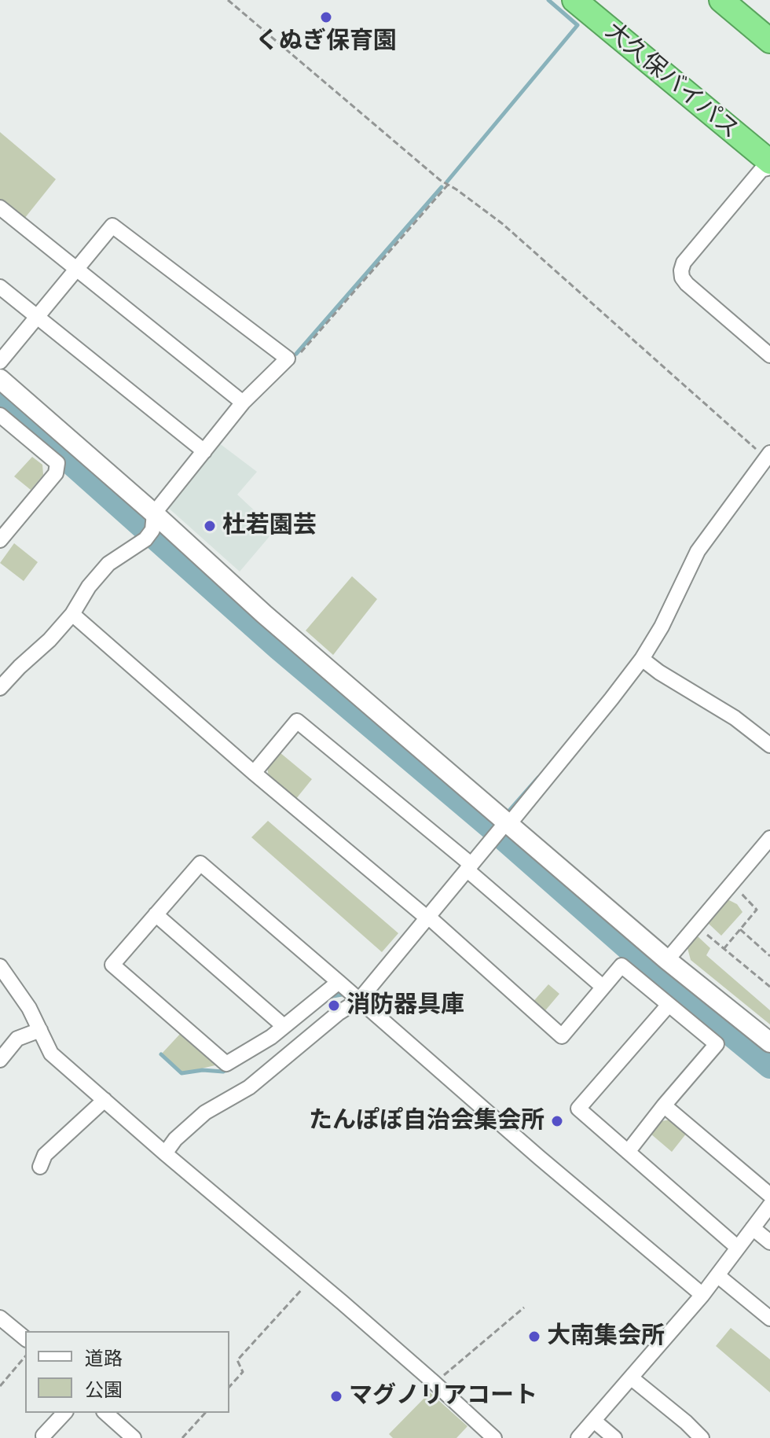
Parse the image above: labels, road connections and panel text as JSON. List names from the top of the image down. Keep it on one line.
{"streets":{"highway":["大久保バイパス"]},"places":["くぬぎ保育園","杜若園芸","消防器具庫","たんぽぽ自治会集会所","大南集会所","マグノリアコート"],"legend":["道路","公園"]}
